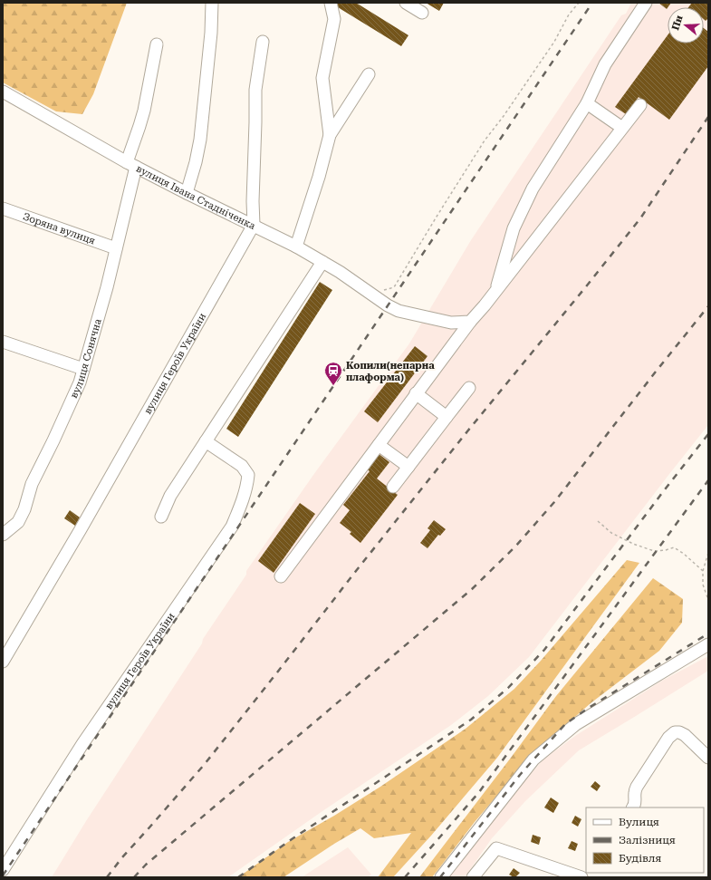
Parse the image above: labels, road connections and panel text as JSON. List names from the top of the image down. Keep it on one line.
{"streets":{"street":["вулиця Івана Стадніченка","Зоряна вулиця","вулиця Сонячна","вулиця Героїв України"]},"crossings":[["вулиця Івана Стадніченка","вулиця Сонячна"],["вулиця Івана Стадніченка","вулиця Героїв України"],["Зоряна вулиця","вулиця Сонячна"]],"places":{"station":["Копили(непарна плаформа)"]},"legend":["Вулиця","Залізниця","Будівля"],"north":"left"}
